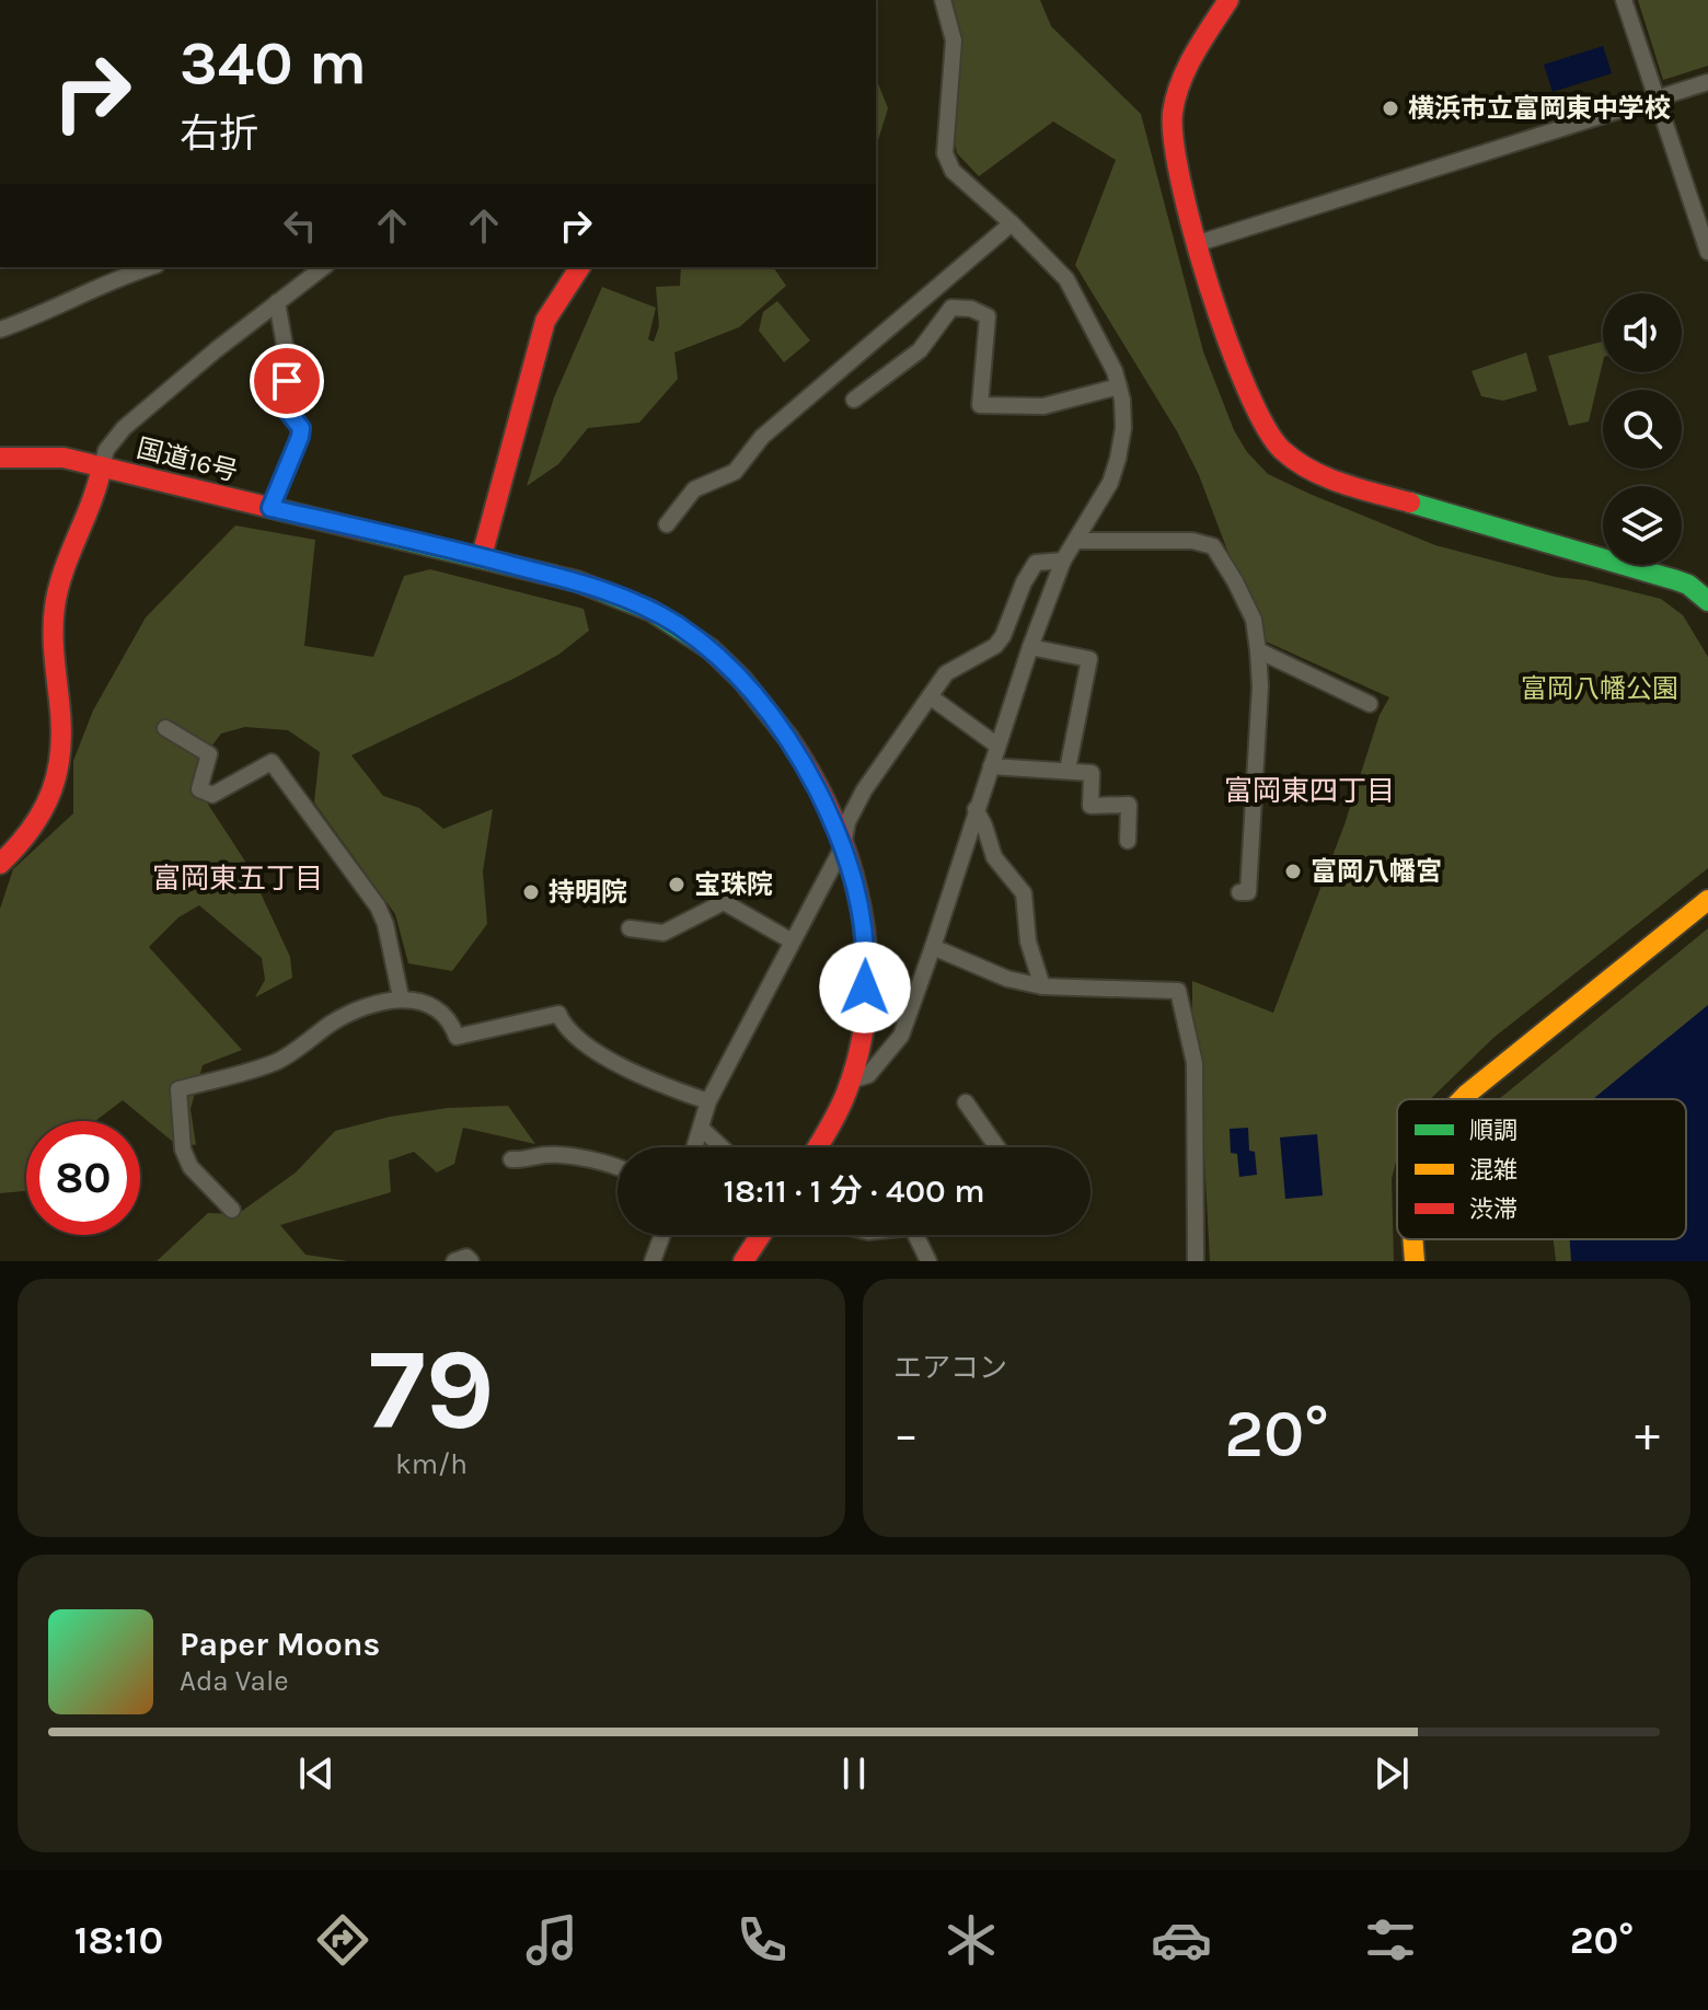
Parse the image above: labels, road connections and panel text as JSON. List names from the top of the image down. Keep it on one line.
{"streets":{"main road":["国道16号"]},"districts":["富岡東四丁目","富岡東五丁目"],"parks":["富岡八幡公園"],"places":["横浜市立富岡東中学校","富岡八幡宮","宝珠院","持明院"],"legend":["順調","混雑","渋滞"],"page":{"turn":["340 m","右折"],"limit":"80","trip":"18:11 · 1 分 · 400 m","tile":[["79","km/h"],"エアコン"],"heat":["−","20°","+"],"song":["Paper Moons","Ada Vale"],"tabs":["18:10","20°"]}}
